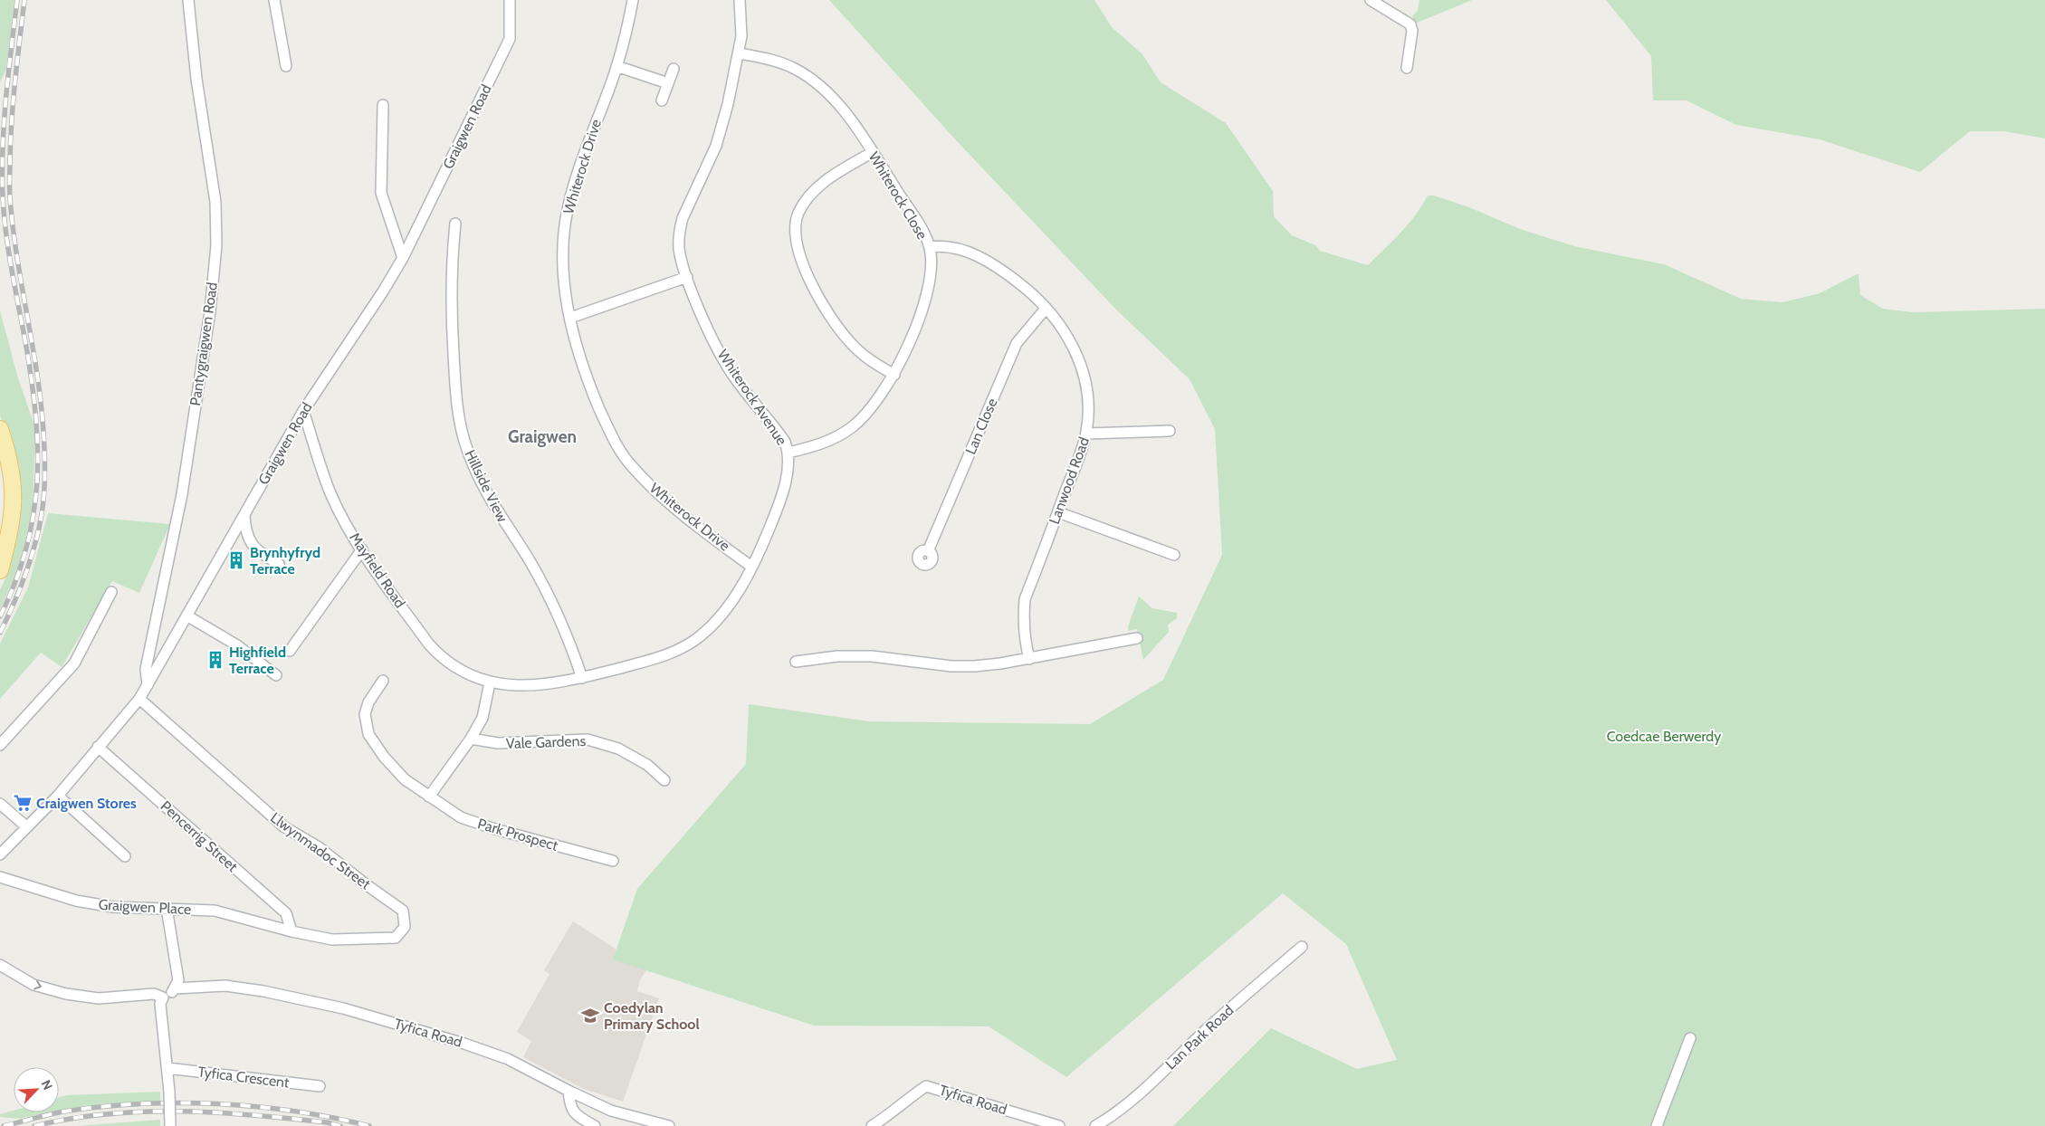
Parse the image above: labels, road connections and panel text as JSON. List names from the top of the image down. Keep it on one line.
{"streets":{"street":["Graigwen Road","Whiterock Drive","Whiterock Close","Pantygraigwen Road","Whiterock Avenue","Lan Close","Lanwood Road","Hillside View","Mayfield Road","Vale Gardens","Park Prospect","Pencerrig Street","Llwynmadoc Street","Graigwen Place","Tyfica Road","Lan Park Road","Tyfica Crescent"]},"crossings":[["Graigwen Road","Pantygraigwen Road"],["Graigwen Road","Mayfield Road"],["Graigwen Road","Pencerrig Street"],["Graigwen Road","Llwynmadoc Street"],["Whiterock Drive","Whiterock Avenue"],["Whiterock Close","Whiterock Avenue"],["Whiterock Close","Lanwood Road"],["Whiterock Avenue","Hillside View"],["Whiterock Avenue","Mayfield Road"],["Lan Close","Lanwood Road"],["Pencerrig Street","Llwynmadoc Street"],["Pencerrig Street","Graigwen Place"],["Llwynmadoc Street","Graigwen Place"]],"districts":["Graigwen"],"parks":["Coedcae Berwerdy"],"places":{"building":["Brynhyfryd Terrace","Highfield Terrace"],"supermarket":["Craigwen Stores"],"school or university":["Coedylan Primary School"]},"north":"top right"}
